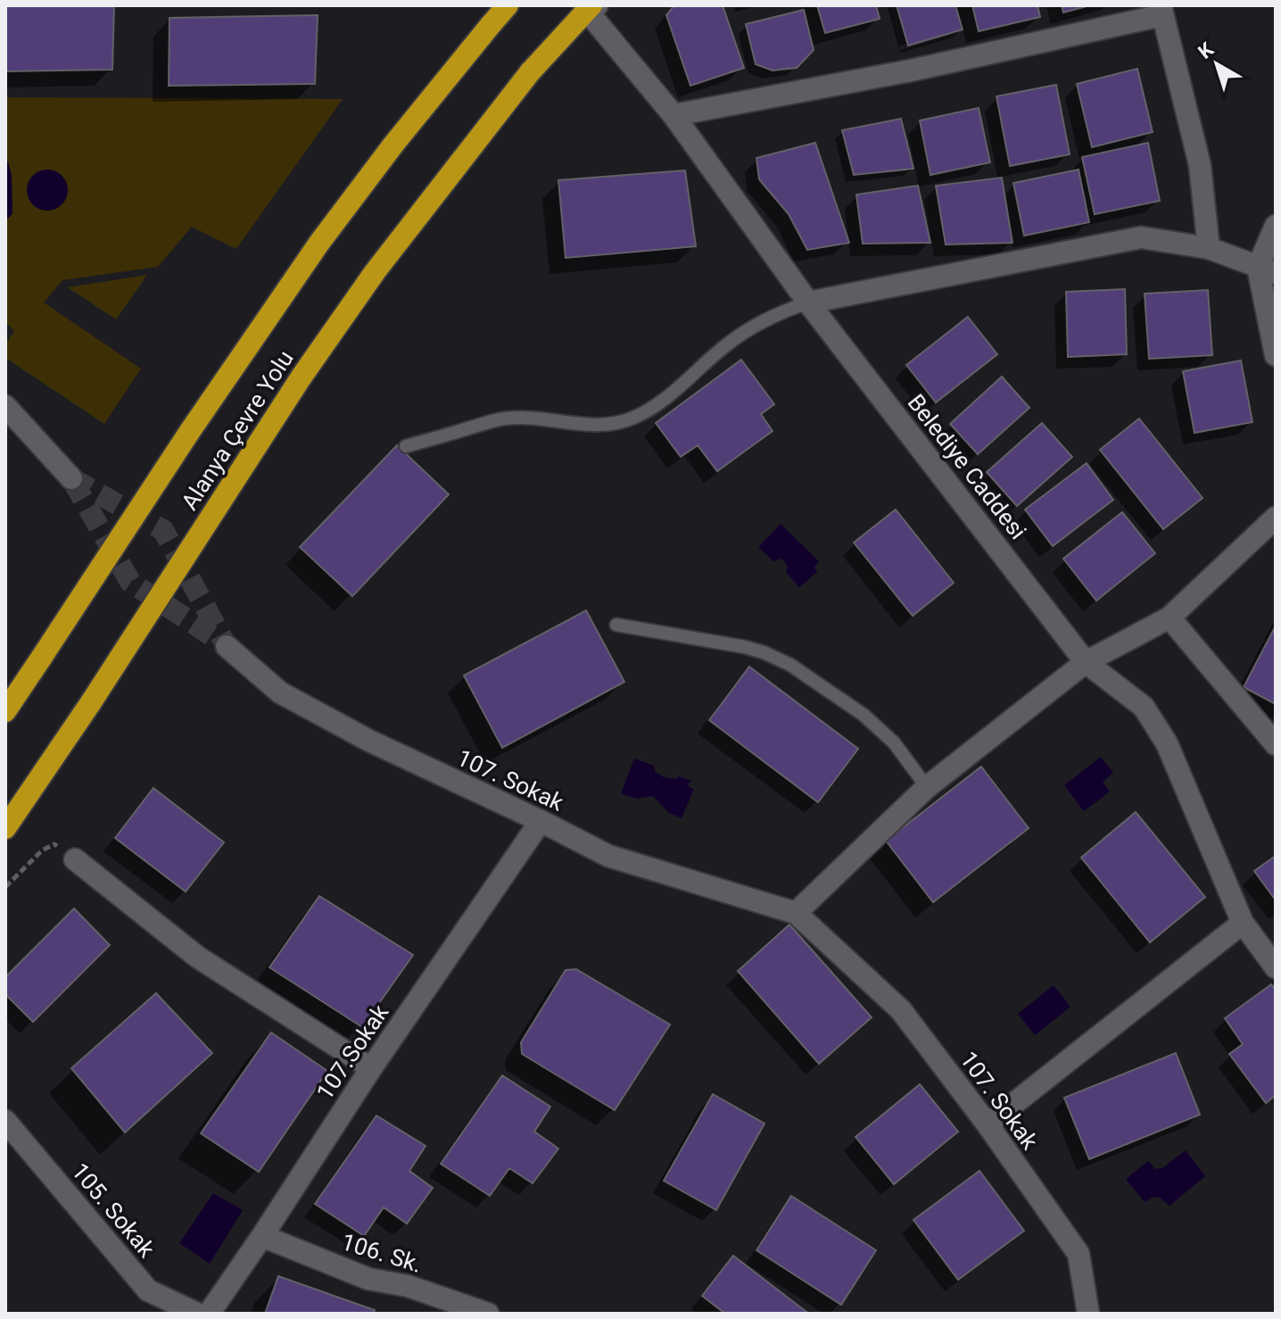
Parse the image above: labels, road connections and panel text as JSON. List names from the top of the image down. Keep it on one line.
{"streets":{"highway":["Alanya Çevre Yolu"],"street":["Belediye Caddesi","107. Sokak","107.Sokak","105. Sokak","106. Sk."]},"crossings":[["Alanya Çevre Yolu","Belediye Caddesi"],["107. Sokak","107.Sokak"],["107.Sokak","106. Sk."]],"north":"top left"}
